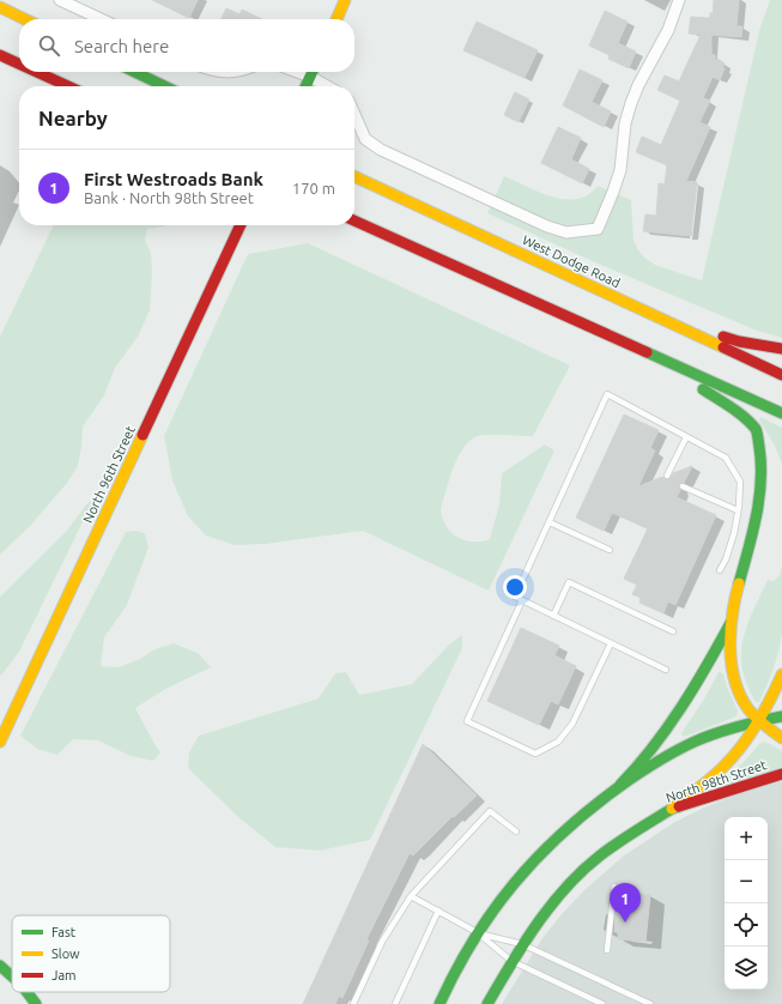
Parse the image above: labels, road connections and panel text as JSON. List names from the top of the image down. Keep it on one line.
{"streets":{"main road":["West Dodge Road","North 96th Street","North 98th Street"]},"legend":["Fast","Slow","Jam"],"page":{"search":"Search here","heading":"Nearby","list":[{"mark":"1","name":"First Westroads Bank","note":"Bank · North 98th Street","value":"170 m"}],"map_buttons":["+","−"],"pins":"1"}}
